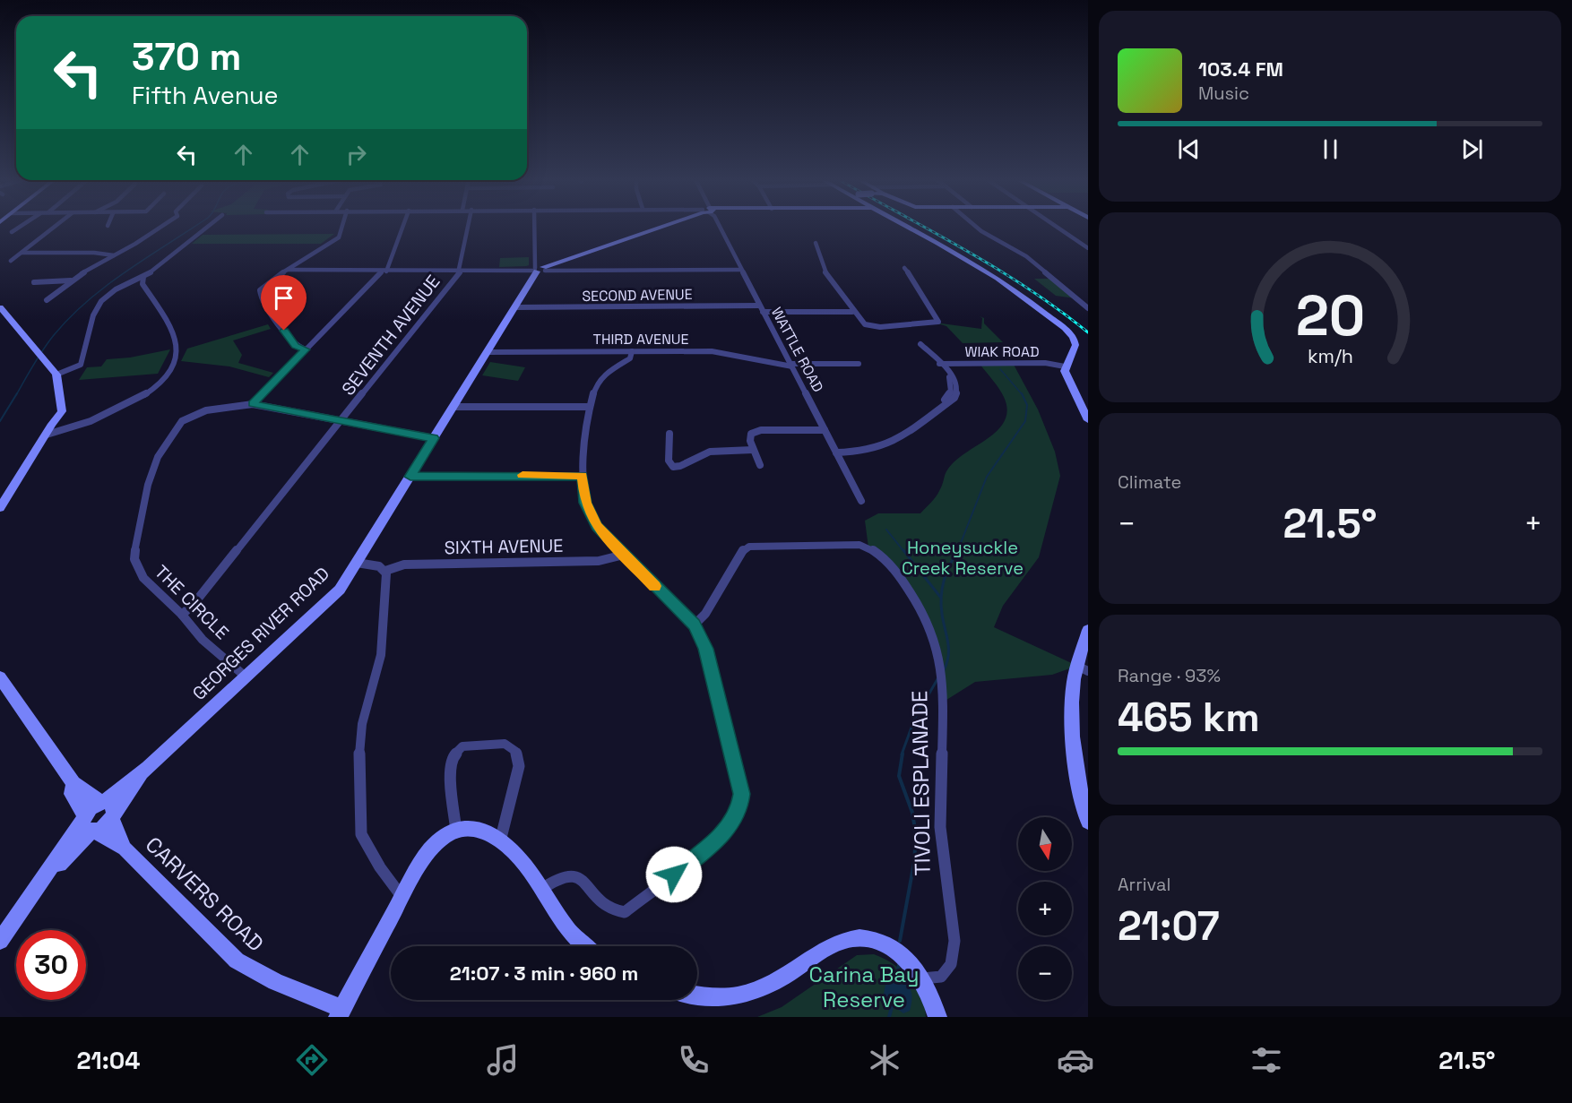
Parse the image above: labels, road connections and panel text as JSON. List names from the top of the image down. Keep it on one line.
{"streets":{"street":["SECOND AVENUE","SEVENTH AVENUE","THIRD AVENUE","WATTLE ROAD","WIAK ROAD","SIXTH AVENUE","THE CIRCLE","GEORGES RIVER ROAD","TIVOLI ESPLANADE","CARVERS ROAD"]},"crossings":[["SECOND AVENUE","WATTLE ROAD"],["SECOND AVENUE","GEORGES RIVER ROAD"],["SEVENTH AVENUE","THE CIRCLE"],["THIRD AVENUE","WATTLE ROAD"],["THIRD AVENUE","GEORGES RIVER ROAD"],["THE CIRCLE","GEORGES RIVER ROAD"],["GEORGES RIVER ROAD","CARVERS ROAD"]],"parks":["Honeysuckle Creek Reserve","Carina Bay Reserve"],"north":"bottom","page":{"turn":["370 m","Fifth Avenue"],"song":["103.4 FM","Music"],"tile":["Climate",["Range · 93%","465 km"],["Arrival","21:07"]],"heat":["−","21.5°","+"],"map_buttons":["+","−"],"limit":"30","trip":"21:07 · 3 min · 960 m","tabs":["21:04","21.5°"],"gauge":["20","km/h"]}}
